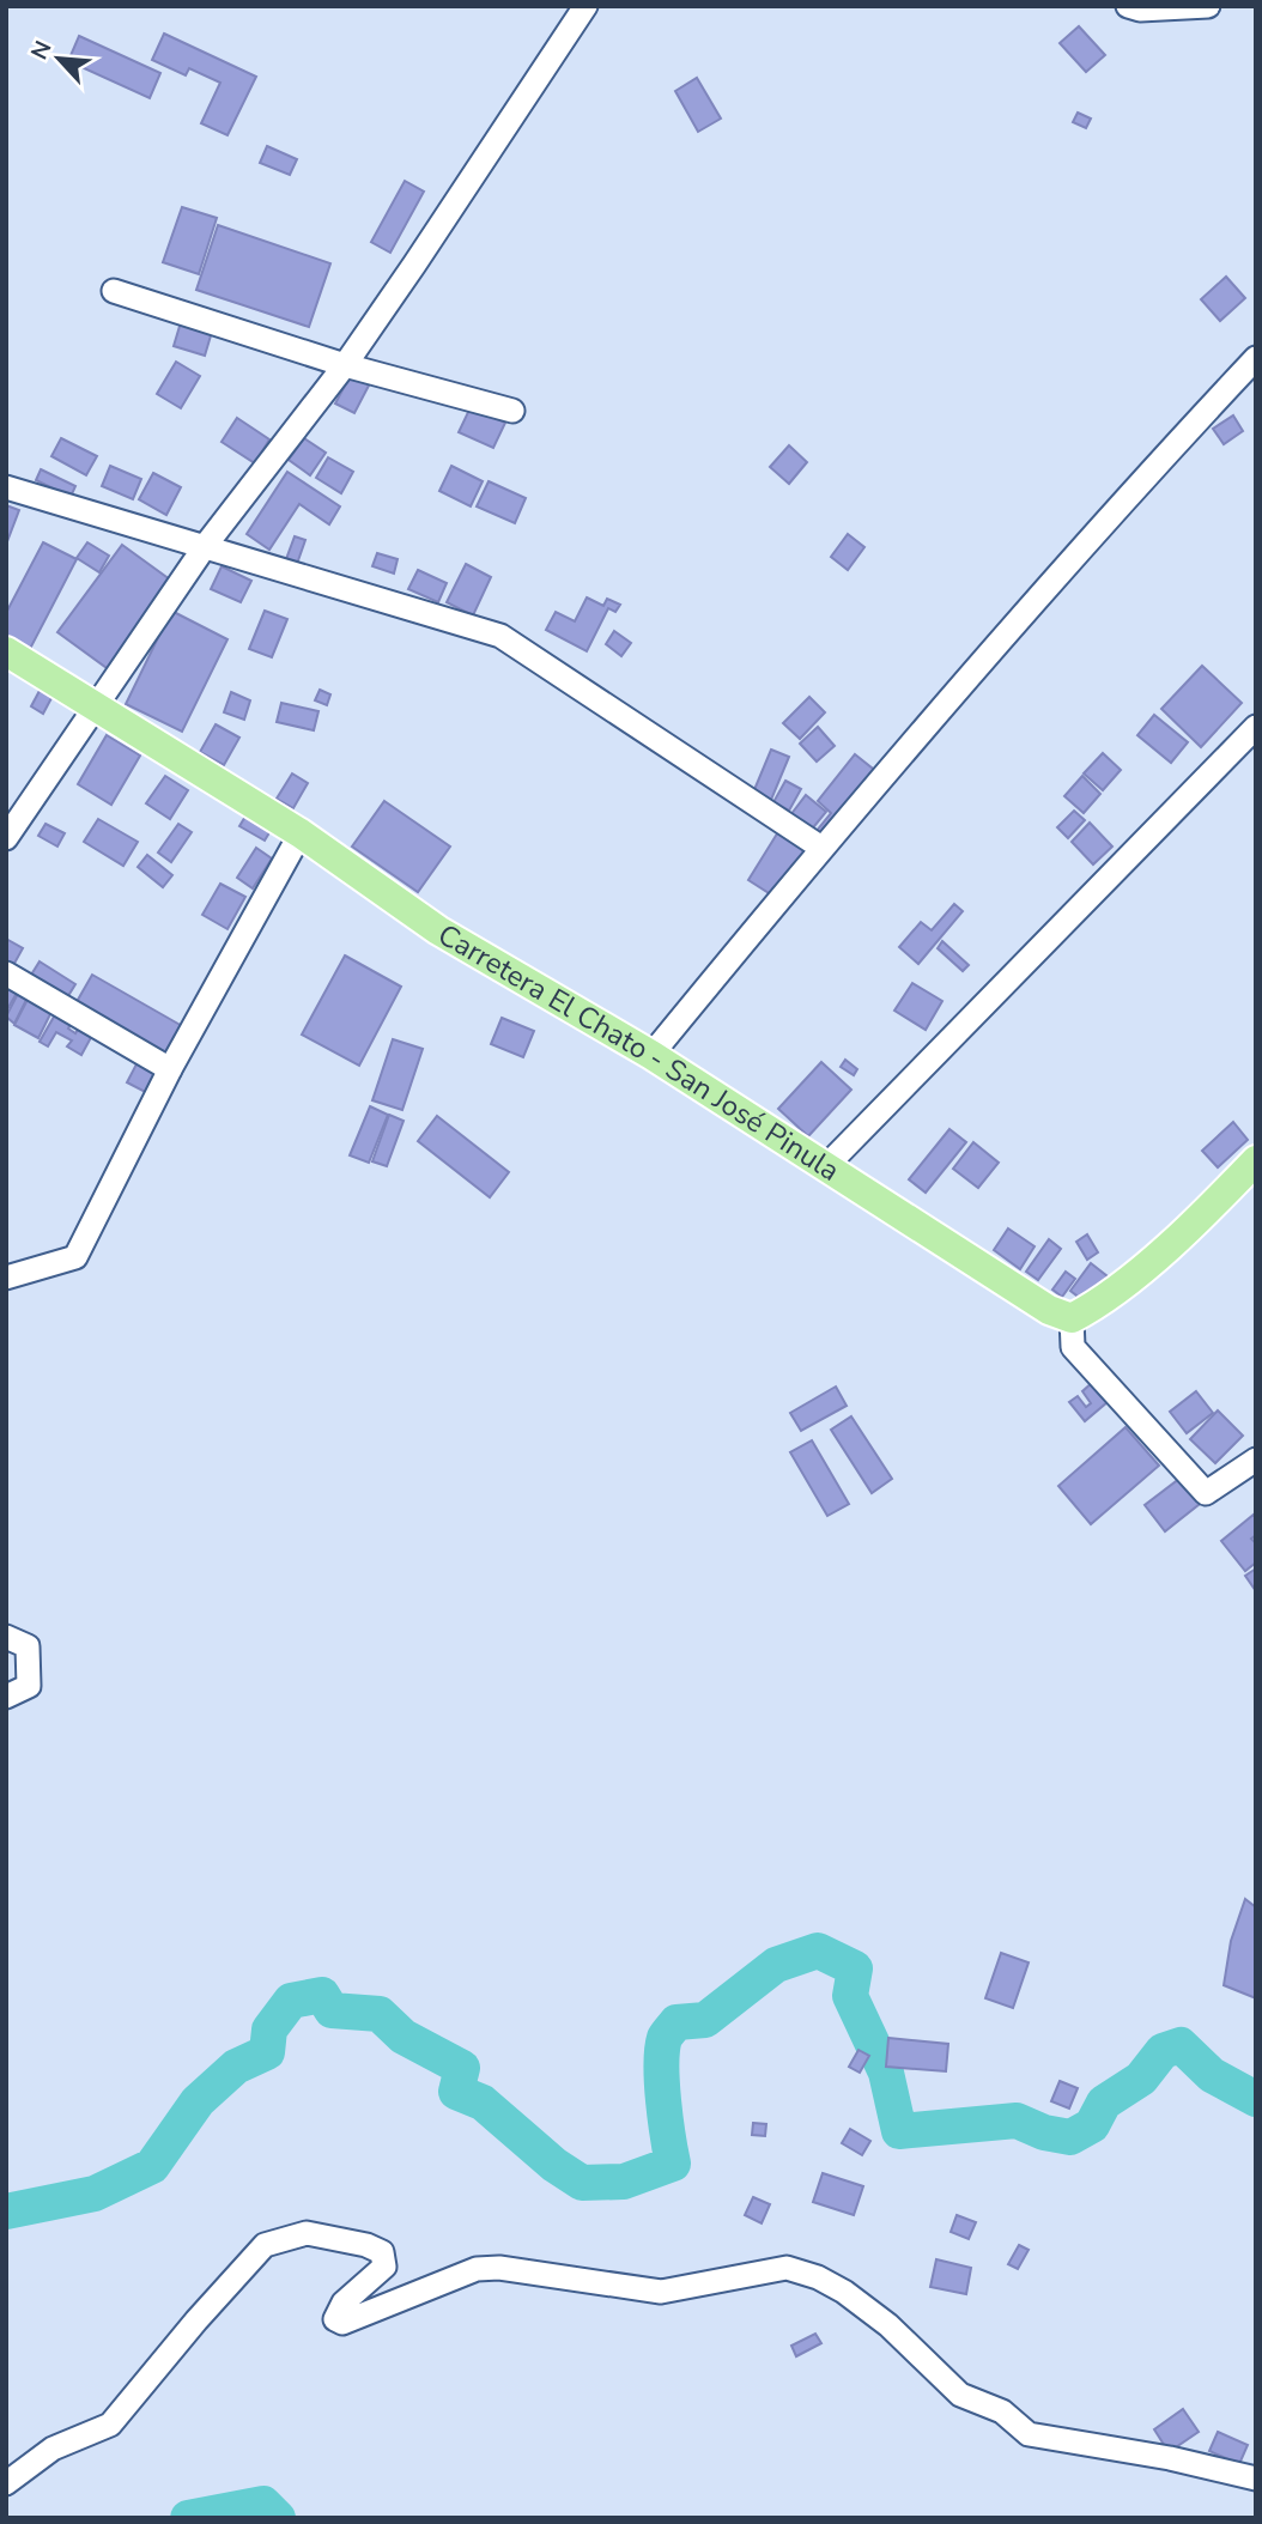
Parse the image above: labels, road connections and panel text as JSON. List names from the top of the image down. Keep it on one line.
{"streets":{"main road":["Carretera El Chato - San José Pinula"]},"north":"top left"}
